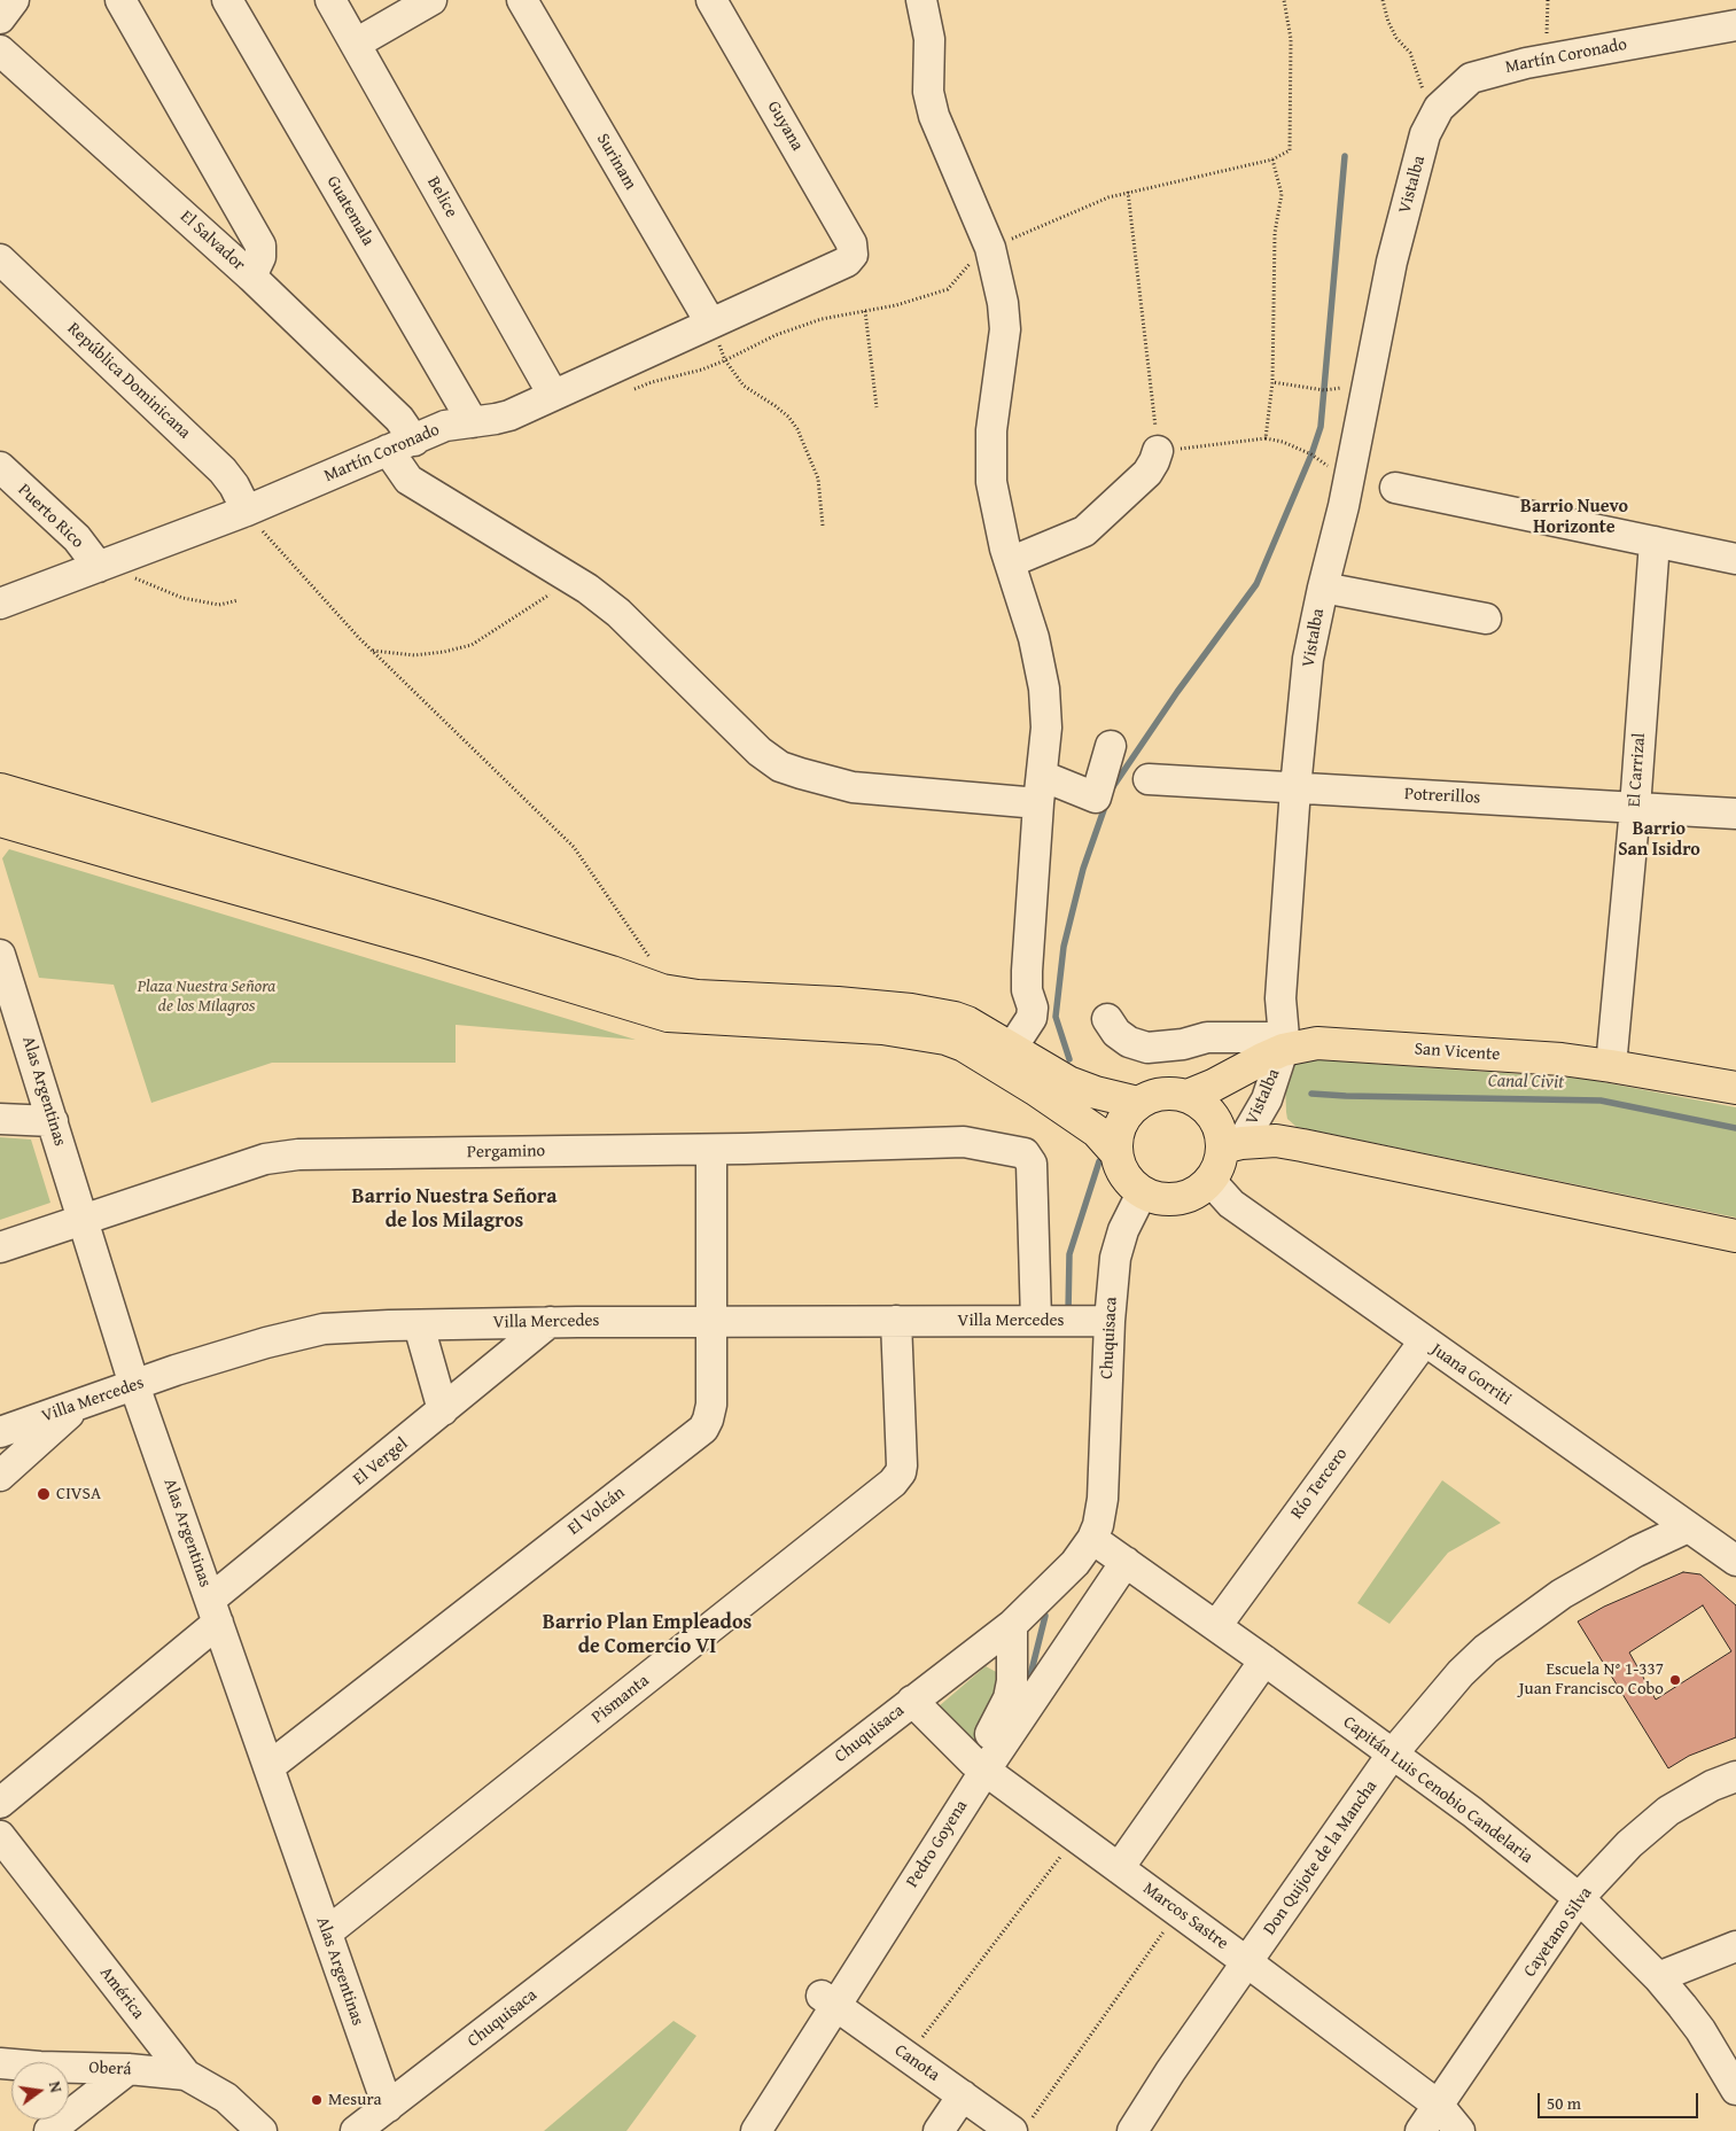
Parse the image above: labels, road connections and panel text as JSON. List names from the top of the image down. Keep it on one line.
{"streets":{"main road":["San Vicente"],"street":["Martín Coronado","Guyana","Surinam","Vistalba","Belice","Guatemala","El Salvador","República Dominicana","Puerto Rico","El Carrizal","Potrerillos","Alas Argentinas","Pergamino","Villa Mercedes","Chuquisaca","Juana Gorriti","El Vergel","Río Tercero","El Volcán","Pismanta","Capitán Luis Cenobio Candelaria","Pedro Goyena","Don Quijote de la Mancha","Marcos Sastre","Cayetano Silva","América","Canota","Oberá"]},"crossings":[["Martín Coronado","Guyana"],["Martín Coronado","Surinam"],["Martín Coronado","Vistalba"],["Martín Coronado","Belice"],["Martín Coronado","Guatemala"],["Martín Coronado","El Salvador"],["Martín Coronado","República Dominicana"],["Martín Coronado","Puerto Rico"],["Vistalba","Potrerillos"],["Vistalba","San Vicente"],["Vistalba","Chuquisaca"],["Vistalba","Juana Gorriti"],["El Carrizal","Potrerillos"],["El Carrizal","San Vicente"],["San Vicente","Chuquisaca"],["San Vicente","Juana Gorriti"],["Alas Argentinas","Pergamino"],["Alas Argentinas","Villa Mercedes"],["Alas Argentinas","Chuquisaca"],["Alas Argentinas","El Vergel"],["Alas Argentinas","El Volcán"],["Alas Argentinas","Pismanta"],["Pergamino","Villa Mercedes"],["Pergamino","Chuquisaca"],["Pergamino","El Volcán"],["Villa Mercedes","Chuquisaca"],["Villa Mercedes","El Vergel"],["Villa Mercedes","El Volcán"],["Villa Mercedes","Pismanta"],["Chuquisaca","Juana Gorriti"],["Chuquisaca","Capitán Luis Cenobio Candelaria"],["Chuquisaca","Pedro Goyena"],["Chuquisaca","Marcos Sastre"],["Juana Gorriti","Río Tercero"],["Juana Gorriti","Don Quijote de la Mancha"],["Río Tercero","Capitán Luis Cenobio Candelaria"],["Capitán Luis Cenobio Candelaria","Pedro Goyena"],["Capitán Luis Cenobio Candelaria","Don Quijote de la Mancha"],["Capitán Luis Cenobio Candelaria","Cayetano Silva"],["Pedro Goyena","Marcos Sastre"],["Pedro Goyena","Canota"],["Don Quijote de la Mancha","Marcos Sastre"],["Marcos Sastre","Cayetano Silva"],["América","Oberá"]],"districts":["Barrio Nuevo Horizonte","Barrio San Isidro","Barrio Nuestra Señora de los Milagros","Barrio Plan Empleados de Comercio VI"],"water":["Canal Civit"],"parks":["Plaza Nuestra Señora de los Milagros"],"places":["CIVSA","Escuela N° 1-337 Juan Francisco Cobo","Mesura"],"scale_bar":"50 m","north":"right"}
